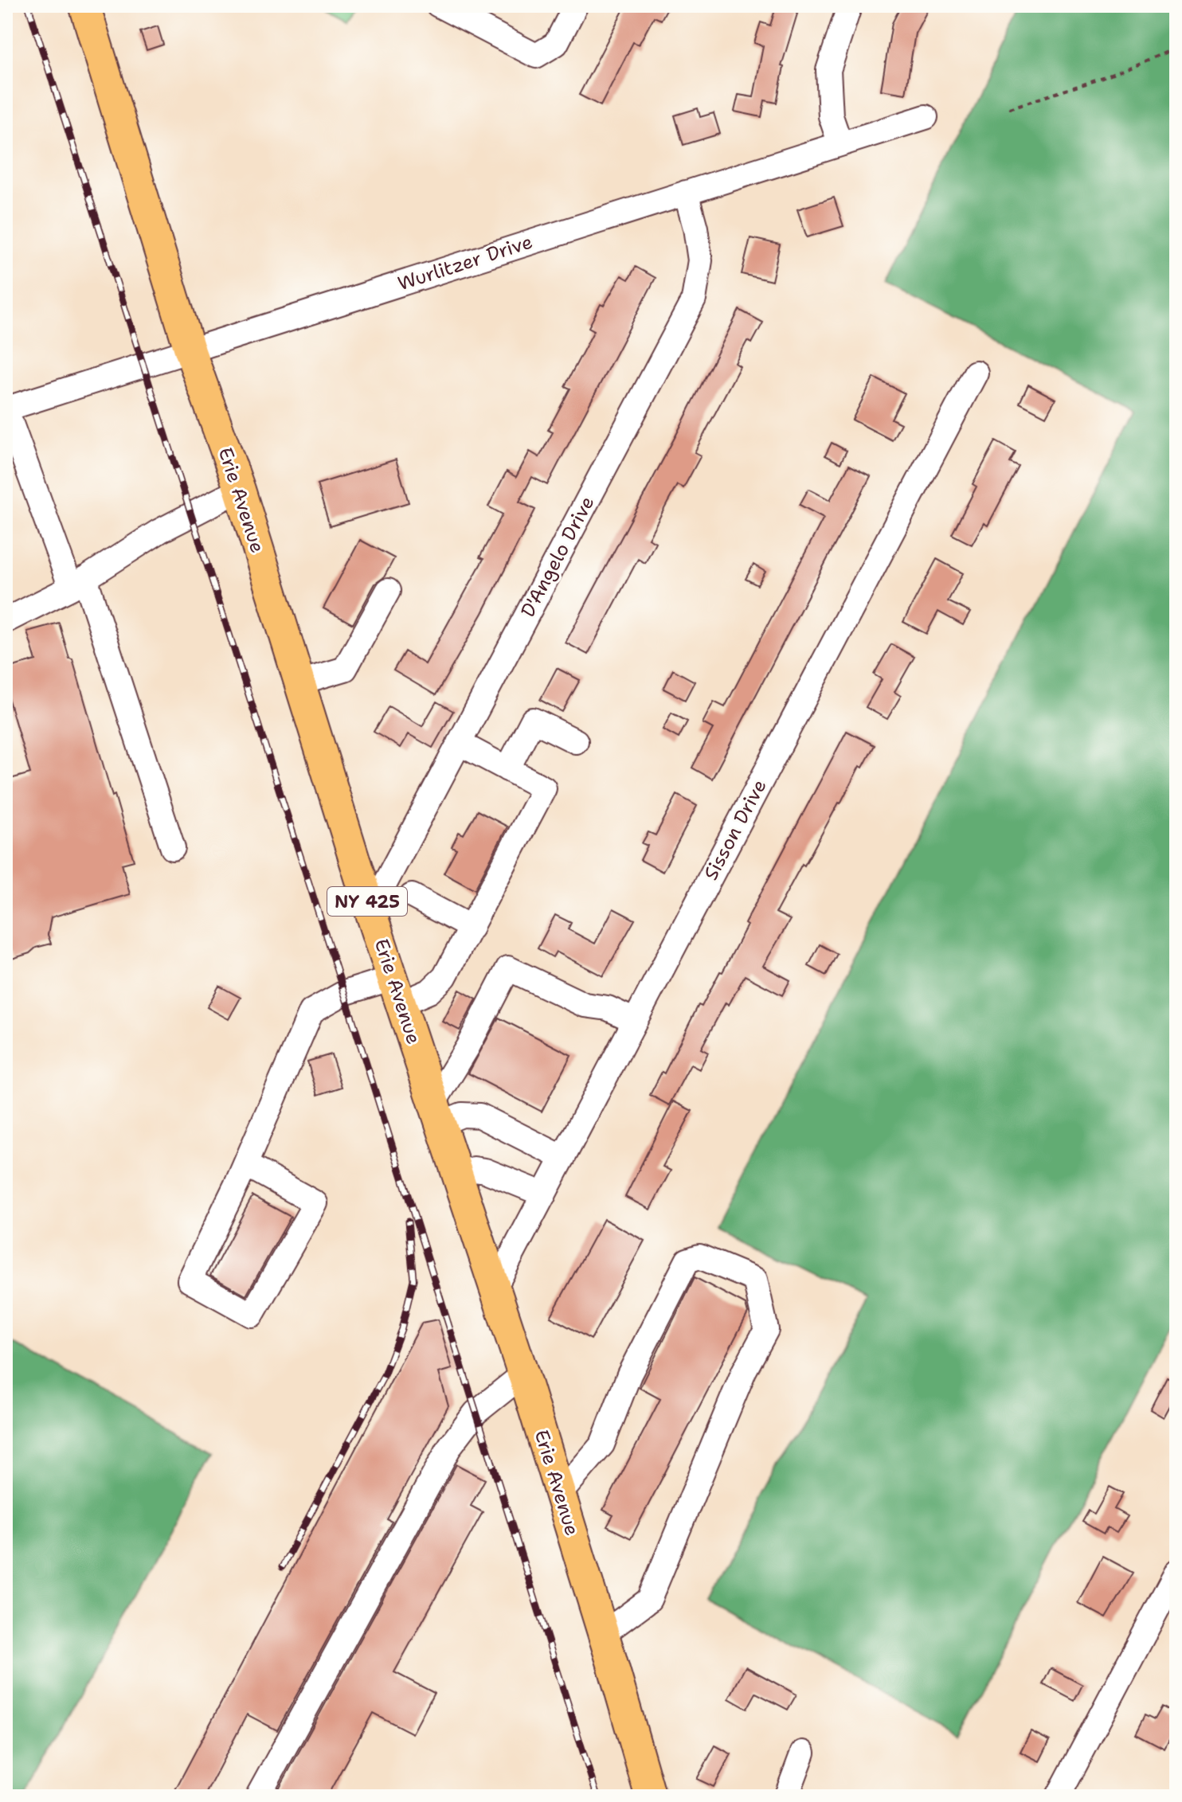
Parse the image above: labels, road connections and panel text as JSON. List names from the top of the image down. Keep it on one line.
{"streets":{"main road":["Erie Avenue","NY 425"],"street":["Wurlitzer Drive","D'Angelo Drive","Sisson Drive"]},"crossings":[["Wurlitzer Drive","Erie Avenue"],["Wurlitzer Drive","D'Angelo Drive"],["Erie Avenue","D'Angelo Drive"],["Erie Avenue","Sisson Drive"]]}
